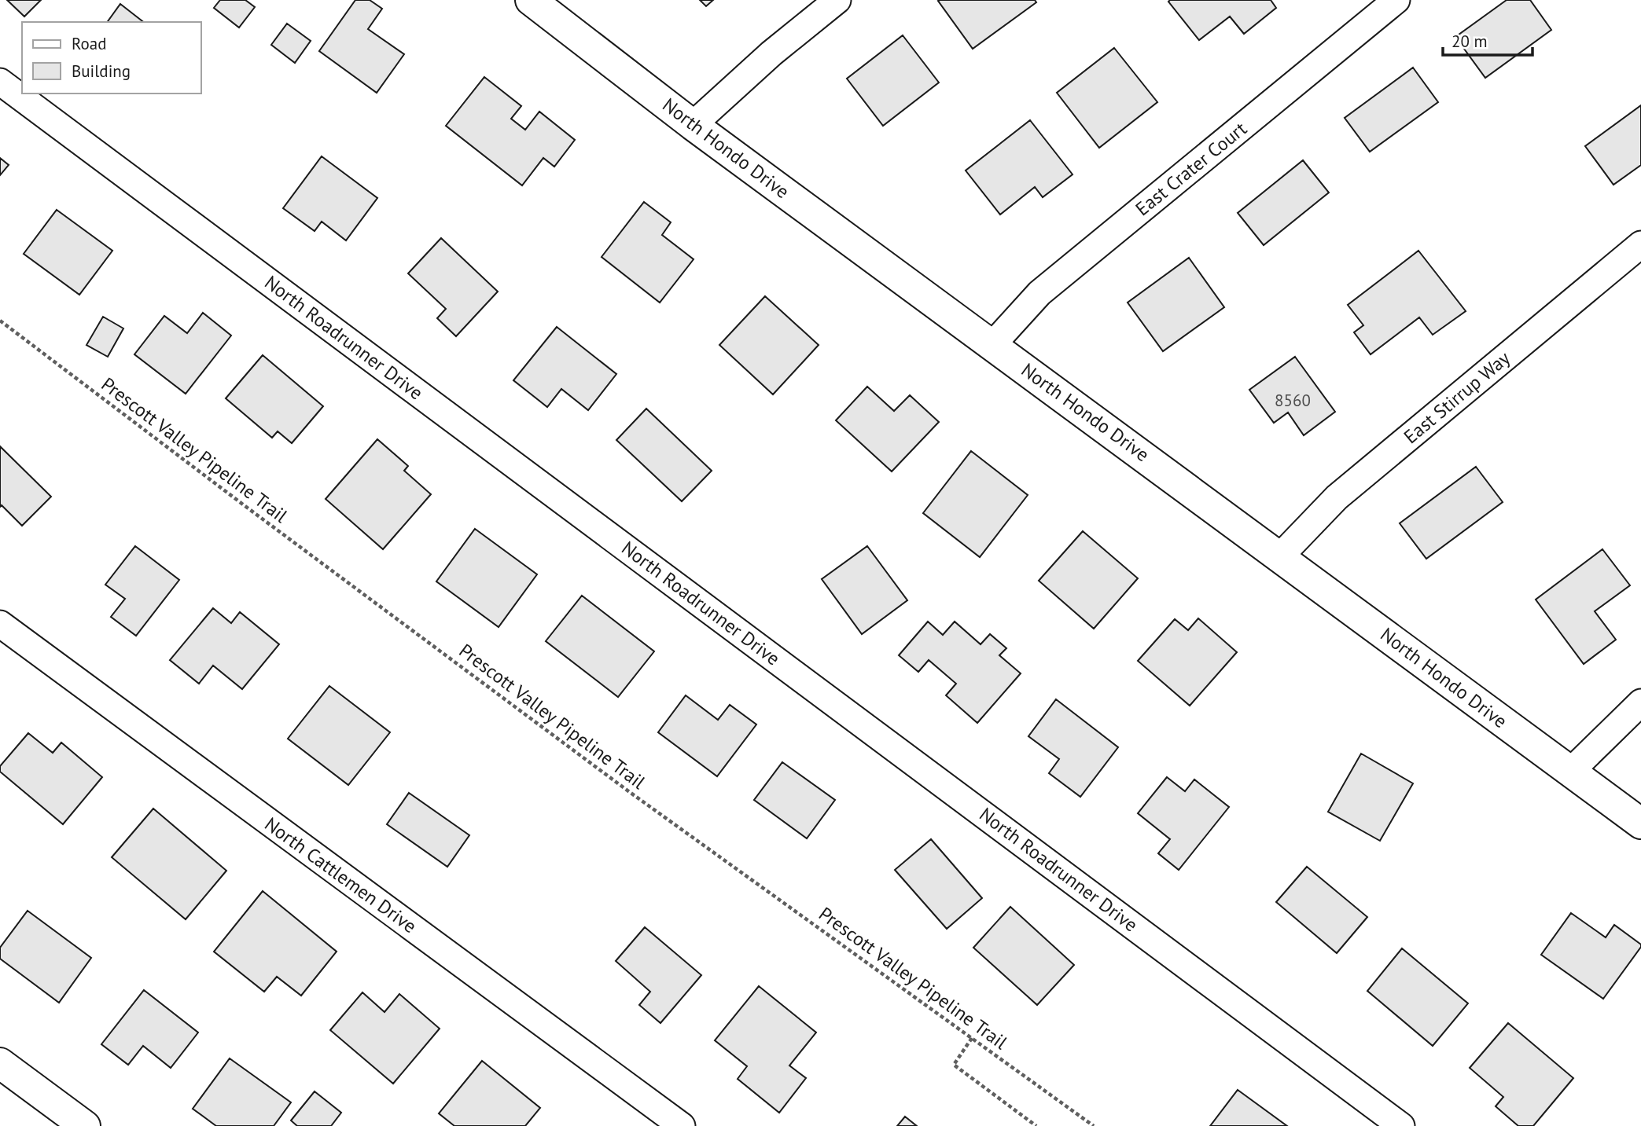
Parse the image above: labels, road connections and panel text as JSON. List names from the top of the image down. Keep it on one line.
{"streets":{"street":["North Hondo Drive","East Crater Court","North Roadrunner Drive","East Stirrup Way","North Cattlemen Drive"],"path":["Prescott Valley Pipeline Trail"]},"crossings":[["North Hondo Drive","East Crater Court"],["North Hondo Drive","East Stirrup Way"]],"house_numbers":["8560"],"legend":["Road","Building"],"scale_bar":"20 m"}
